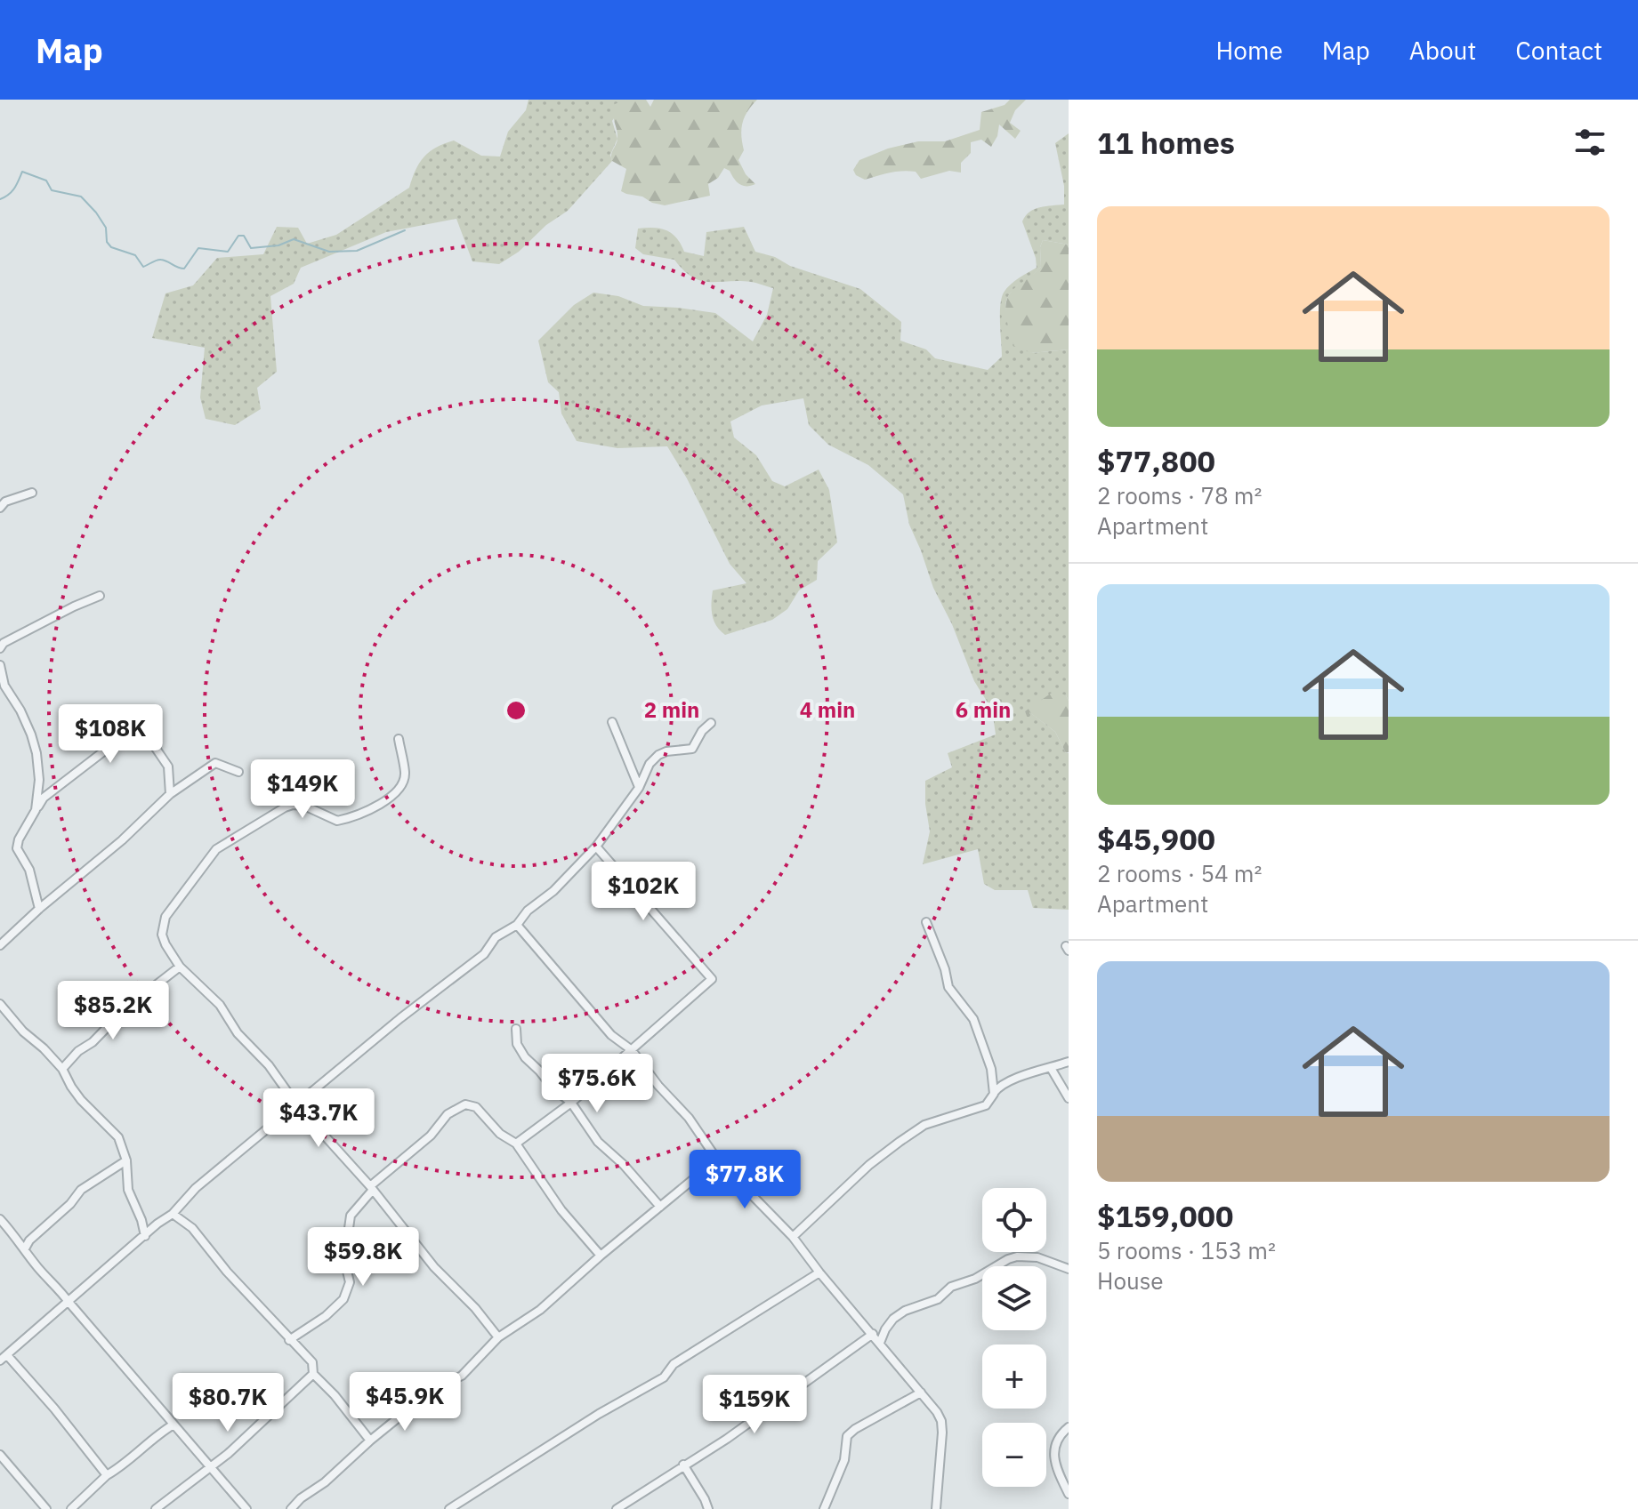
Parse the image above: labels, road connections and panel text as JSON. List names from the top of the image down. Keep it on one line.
{"page":{"header":"Map","nav":["Home","Map","About","Contact"],"heading":"11 homes","list":[{"name":"$77,800","note":"2 rooms · 78 m² · Apartment"},{"name":"$45,900","note":"2 rooms · 54 m² · Apartment"},{"name":"$159,000","note":"5 rooms · 153 m² · House"}],"price":["$108K","$149K","$102K","$85.2K","$75.6K","$43.7K","$77.8K","$59.8K","$45.9K","$80.7K","$159K"],"map_buttons":["+","−"]},"rings":["2 min","4 min","6 min"]}
